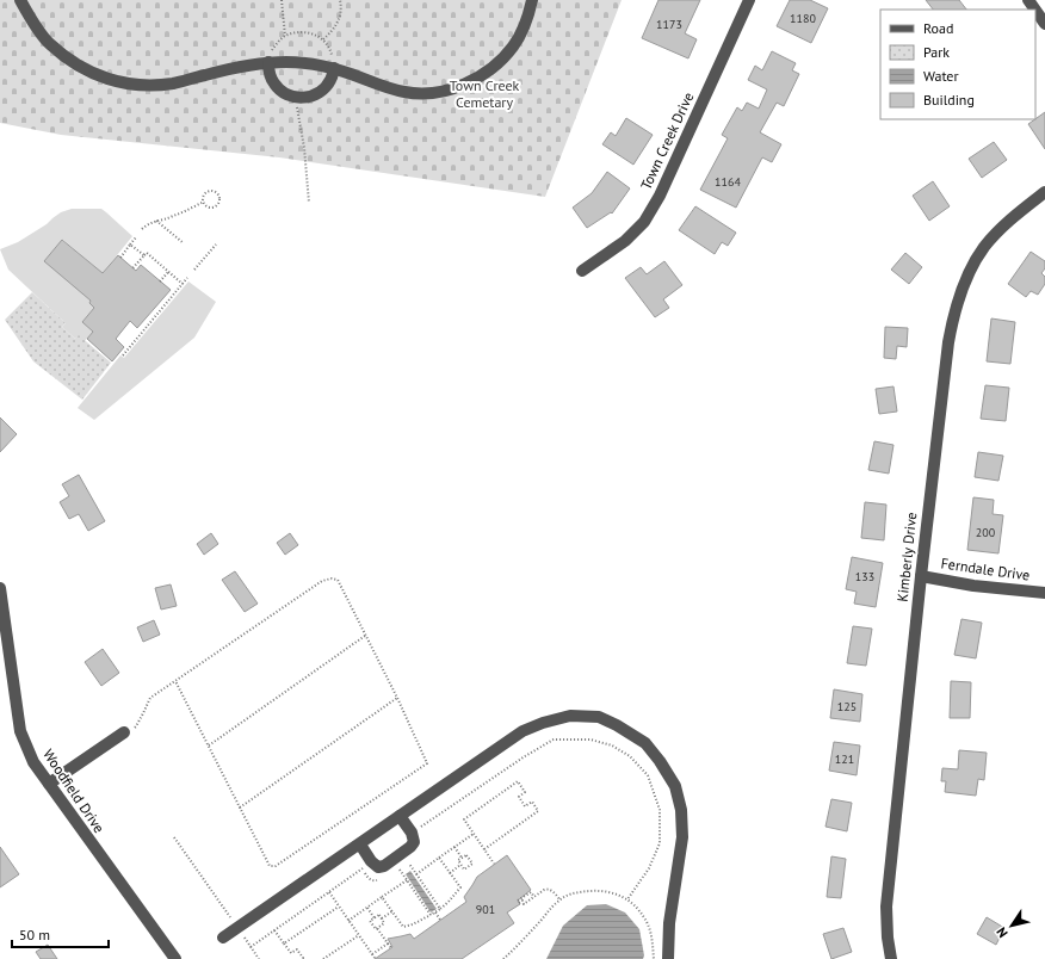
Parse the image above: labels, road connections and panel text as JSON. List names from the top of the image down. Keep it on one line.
{"streets":{"street":["Town Creek Drive","Kimberly Drive","Ferndale Drive","Woodfield Drive"]},"crossings":[["Kimberly Drive","Ferndale Drive"]],"parks":["Town Creek Cemetary"],"house_numbers":["1180","1173","1164","200","133","125","121","901"],"legend":["Road","Park","Water","Building"],"scale_bar":"50 m","north":"bottom left"}
